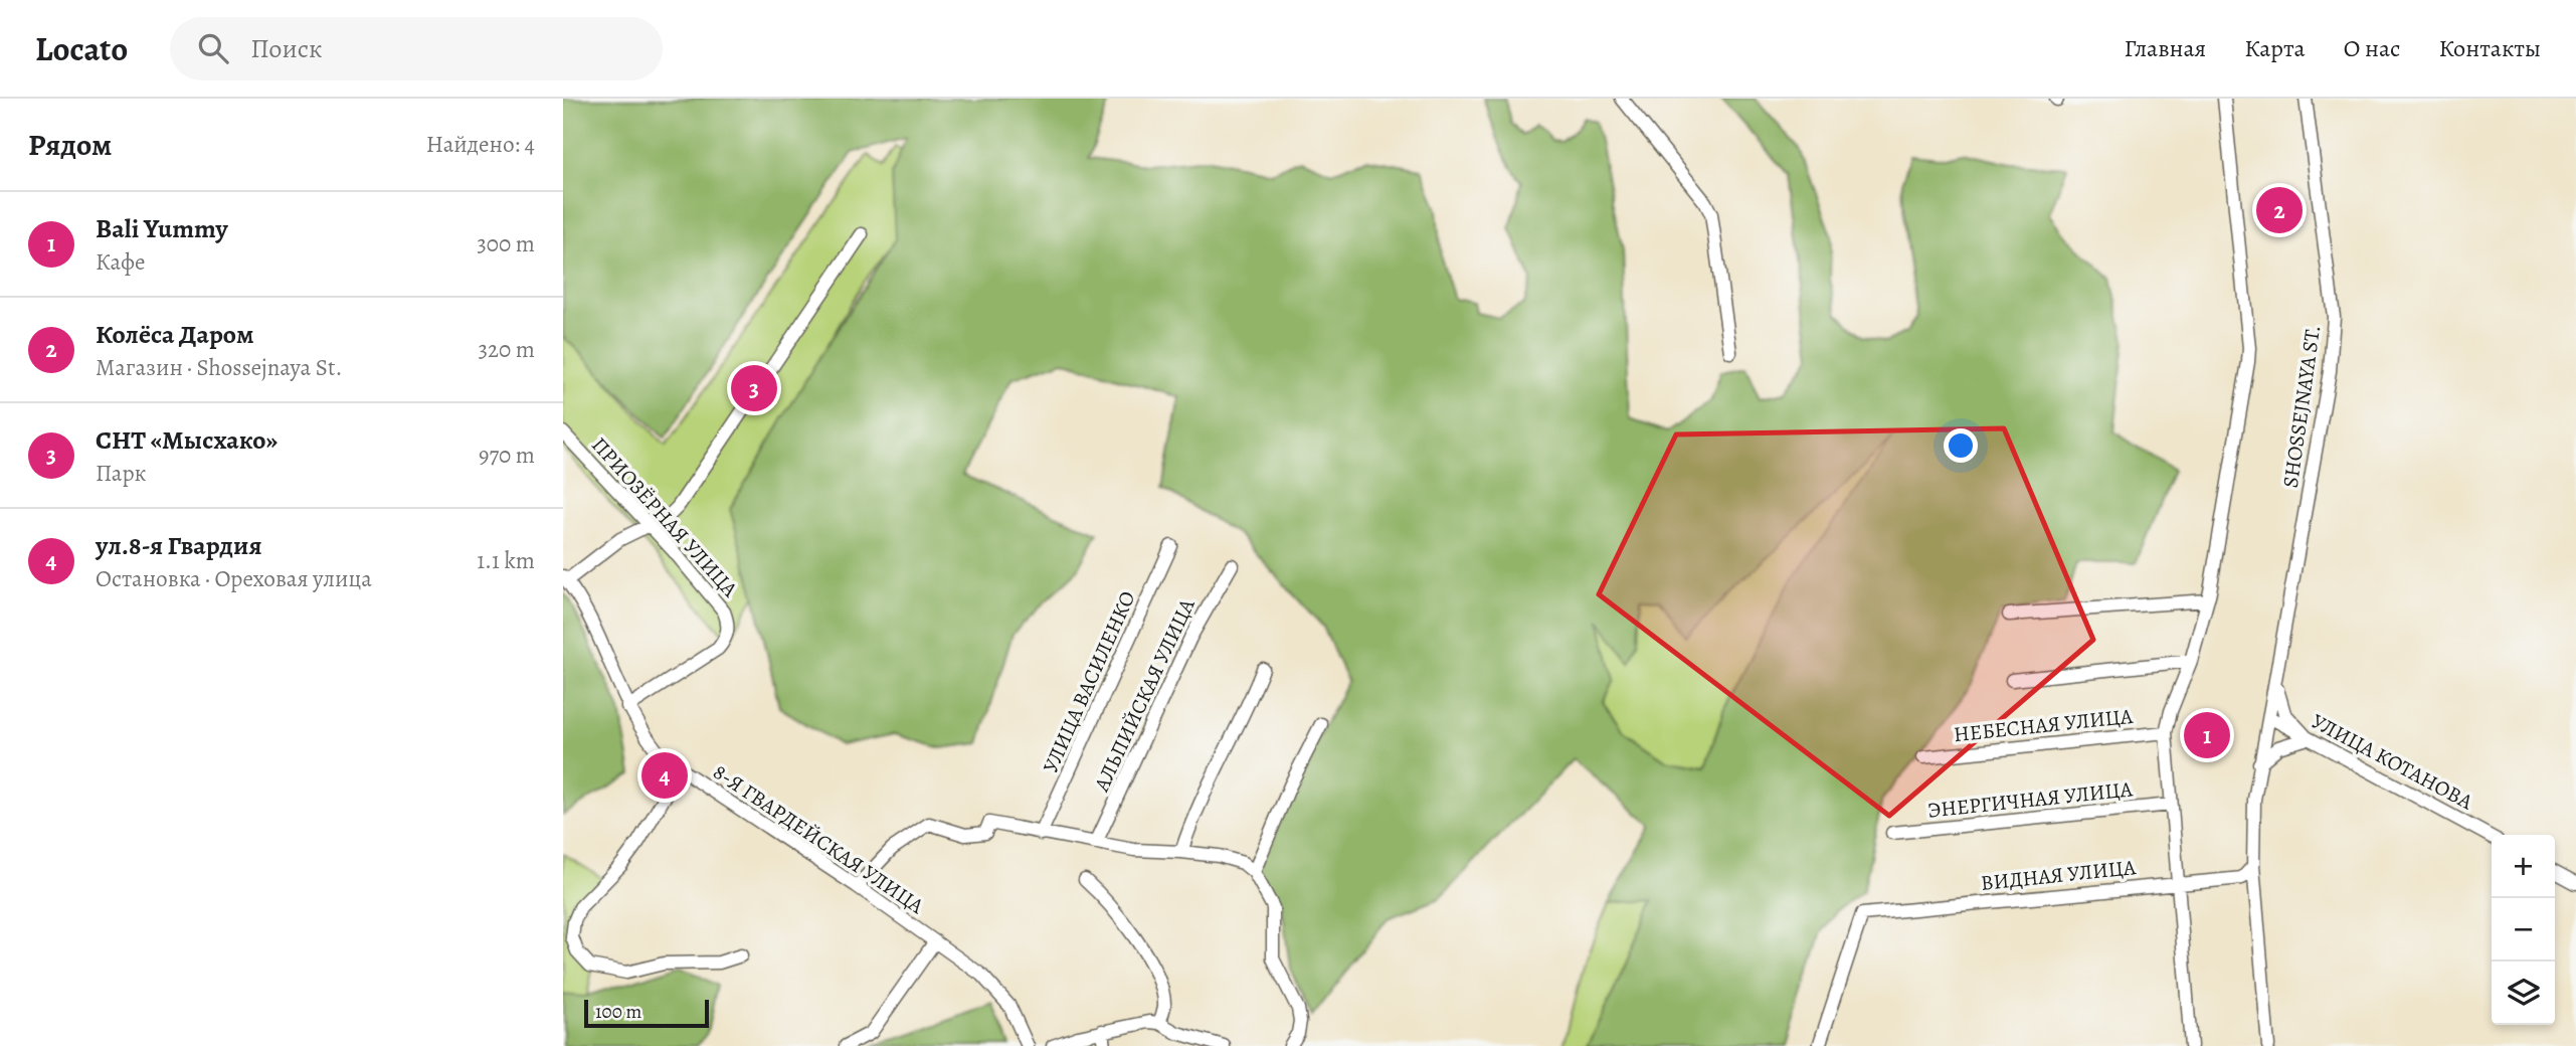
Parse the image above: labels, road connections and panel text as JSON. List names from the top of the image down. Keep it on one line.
{"streets":{"street":["SHOSSEJNAYA ST.","ПРИОЗЁРНАЯ УЛИЦА","УЛИЦА ВАСИЛЕНКО","АЛЬПИЙСКАЯ УЛИЦА","НЕБЕСНАЯ УЛИЦА","УЛИЦА КОТАНОВА","ЭНЕРГИЧНАЯ УЛИЦА","8-Я ГВАРДЕЙСКАЯ УЛИЦА","ВИДНАЯ УЛИЦА"]},"crossings":[["SHOSSEJNAYA ST.","УЛИЦА КОТАНОВА"],["SHOSSEJNAYA ST.","ВИДНАЯ УЛИЦА"],["ПРИОЗЁРНАЯ УЛИЦА","8-Я ГВАРДЕЙСКАЯ УЛИЦА"]],"scale_bar":"100 m","page":{"header":"Locato","search":"Поиск","nav":["Главная","Карта","О нас","Контакты"],"heading":["Рядом","Найдено: 4"],"pins":["2","3","1","4"],"list":[{"mark":"1","name":"Bali Yummy","note":"Кафе","value":"300 m"},{"mark":"2","name":"Колёса Даром","note":"Магазин · Shossejnaya St.","value":"320 m"},{"mark":"3","name":"СНТ «Мысхако»","note":"Парк","value":"970 m"},{"mark":"4","name":"ул.8-я Гвардия","note":"Остановка · Ореховая улица","value":"1.1 km"}],"map_buttons":["+","−"],"scale":"100 m"}}
